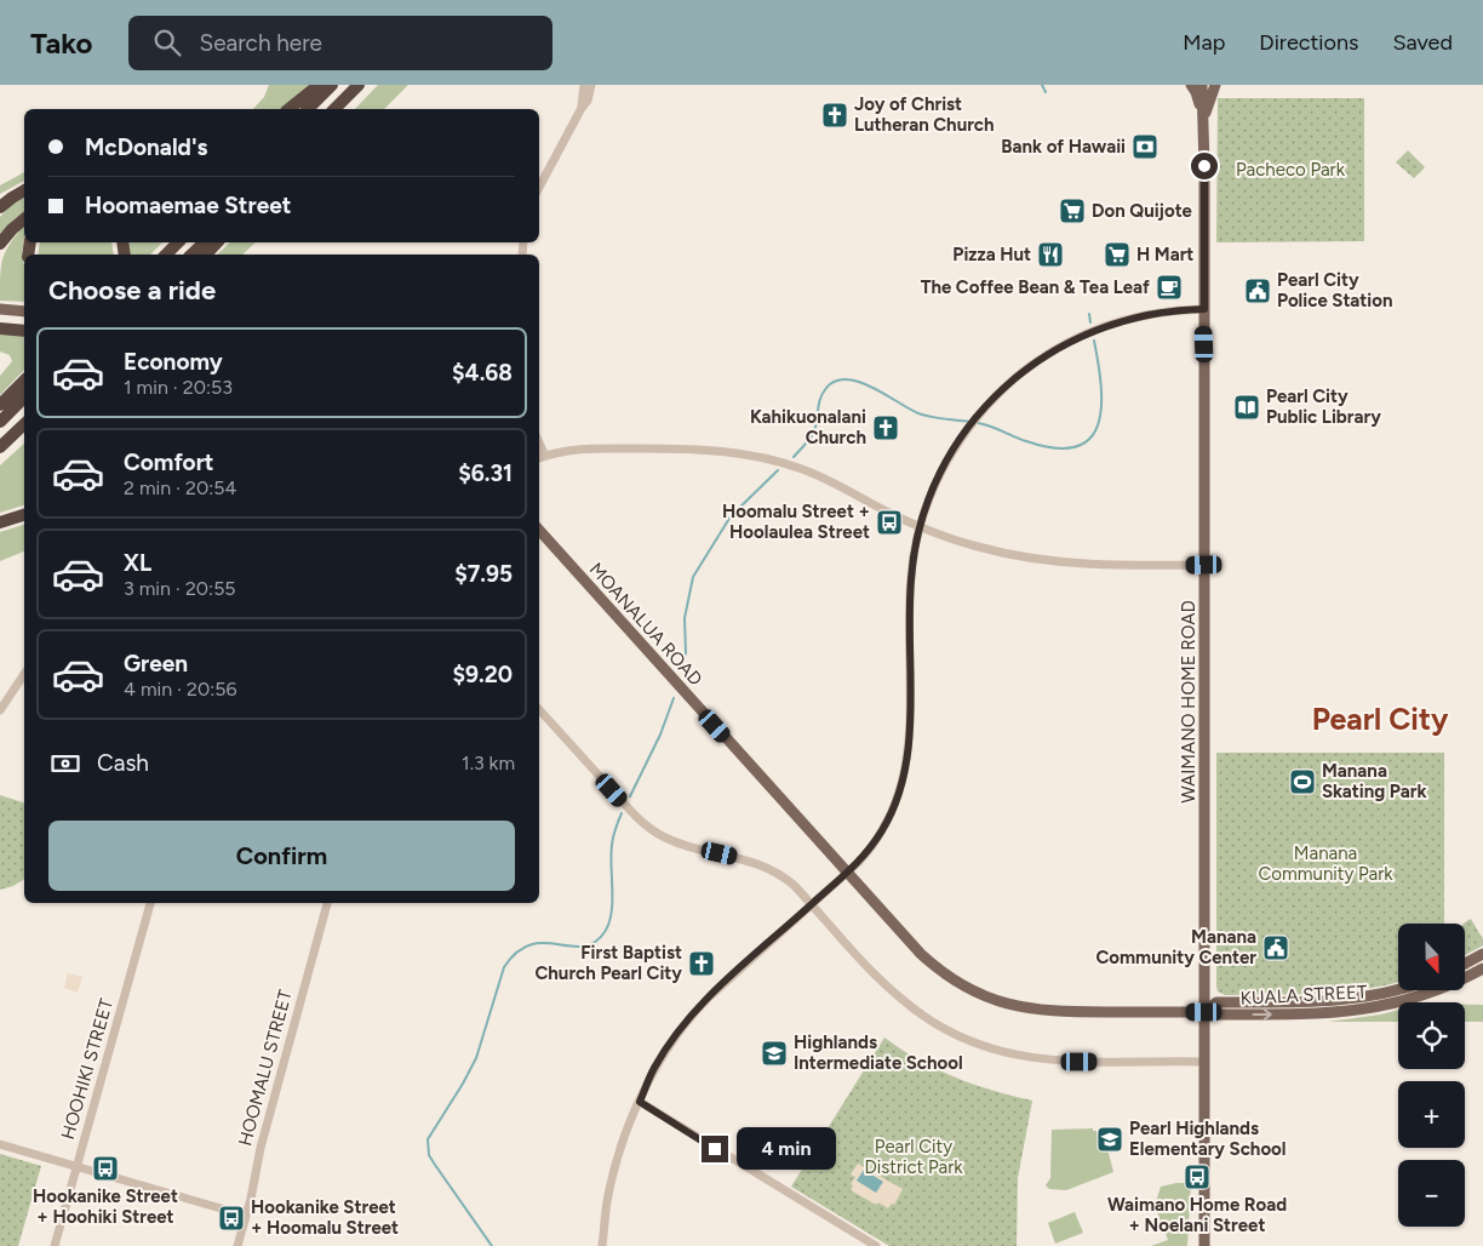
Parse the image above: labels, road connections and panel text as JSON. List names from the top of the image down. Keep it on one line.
{"streets":{"main road":["MOANALUA ROAD","WAIMANO HOME ROAD","KUALA STREET"],"street":["HOOMALU STREET","HOOHIKI STREET"]},"crossings":[["MOANALUA ROAD","WAIMANO HOME ROAD"],["MOANALUA ROAD","KUALA STREET"],["WAIMANO HOME ROAD","KUALA STREET"]],"districts":["Pearl City"],"parks":["Pacheco Park","Manana Community Park","Pearl City District Park"],"places":{"church":["Joy of Christ Lutheran Church","Kahikuonalani Church","First Baptist Church Pearl City"],"bank":["Bank of Hawaii"],"supermarket":["Don Quijote","H Mart"],"restaurant":["Pizza Hut"],"cafe":["The Coffee Bean & Tea Leaf"],"public building":["Pearl City Police Station","Manana Community Center"],"library":["Pearl City Public Library"],"bus stop":["Hoomalu Street + Hoolaulea Street","Hookanike Street + Hoohiki Street","Waimano Home Road + Noelani Street","Hookanike Street + Hoomalu Street"],"sports":["Manana Skating Park"],"school or university":["Highlands Intermediate School","Pearl Highlands Elementary School"]},"north":"bottom","page":{"header":"Tako","search":"Search here","nav":["Map","Directions","Saved"],"banner":["McDonald's","Hoomaemae Street"],"heading":"Choose a ride","list":[{"name":"Economy","note":"1 min · 20:53","value":"$4.68"},{"name":"Comfort","note":"2 min · 20:54","value":"$6.31"},{"name":"XL","note":"3 min · 20:55","value":"$7.95"},{"name":"Green","note":"4 min · 20:56","value":"$9.20"}],"pay":["Cash","1.3 km"],"buttons":"Confirm","map_buttons":["+","−"],"bubble":"4 min"}}
